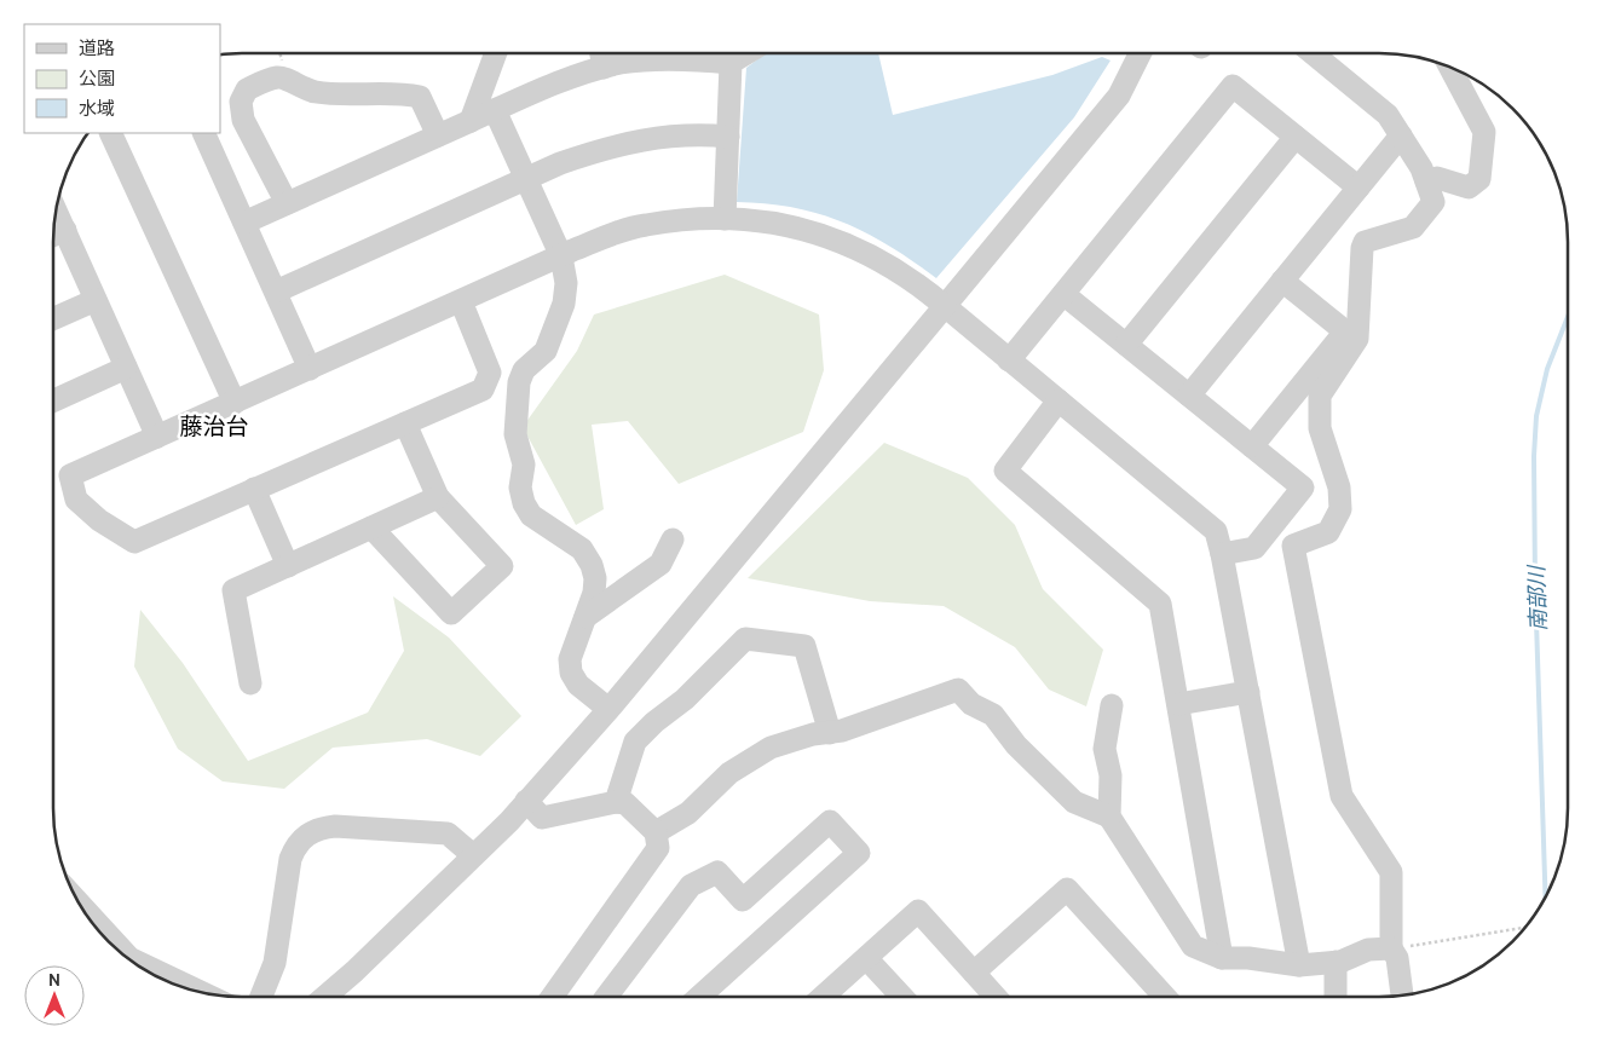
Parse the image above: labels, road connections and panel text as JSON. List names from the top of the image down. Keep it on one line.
{"districts":["藤治台"],"water":["南部川"],"legend":["道路","公園","水域"],"north":"top"}
